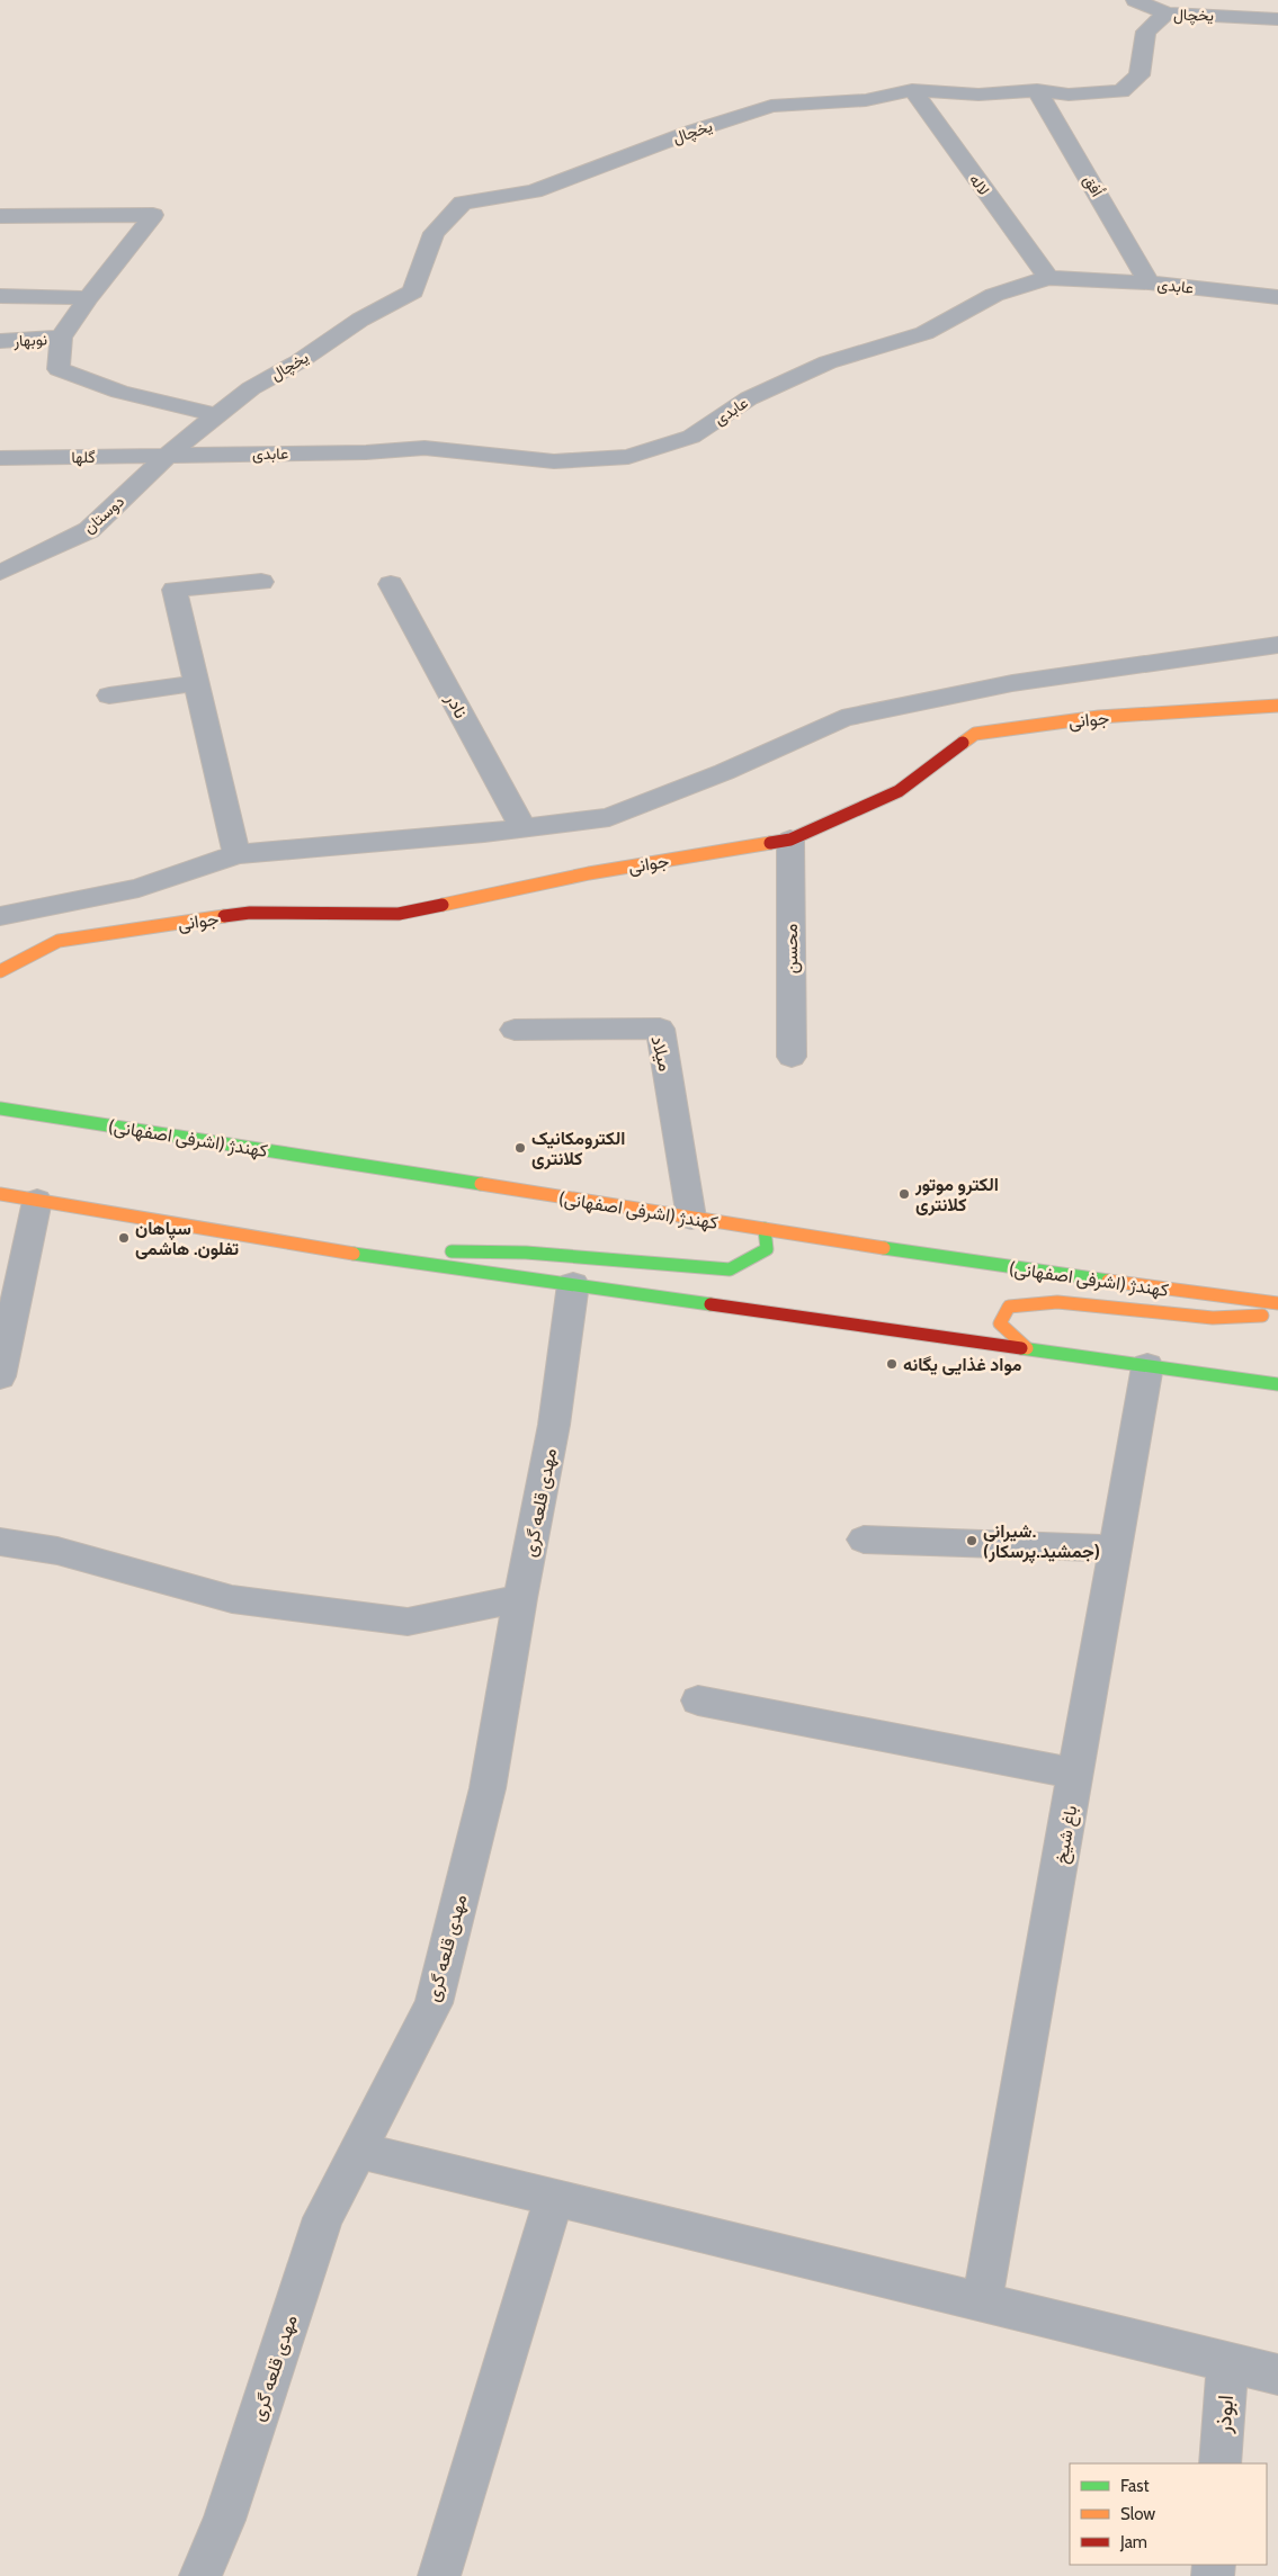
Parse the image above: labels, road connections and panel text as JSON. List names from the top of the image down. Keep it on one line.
{"streets":{"main road":["جوانی","کهندژ (اشرفی اصفهانی)"],"street":["یخچال","لاله","اُفق","عابدی","نوبهار","گلها","دوستان","نادر","محسن","میلاد","مهدی قلعه گری","باغ شیخ","ابوذر"]},"crossings":[["یخچال","لاله"],["یخچال","اُفق"],["یخچال","عابدی"],["یخچال","گلها"],["یخچال","دوستان"],["لاله","عابدی"],["اُفق","عابدی"],["عابدی","گلها"],["عابدی","دوستان"],["گلها","دوستان"],["جوانی","محسن"],["میلاد","کهندژ (اشرفی اصفهانی)"]],"places":["الکترومکانیک کلانتری","الکترو موتور کلانتری","سپاهان تفلون. هاشمی","مواد غذایی یگانه","شیرانی. (جمشید.پرسکار)"],"legend":["Fast","Slow","Jam"]}
